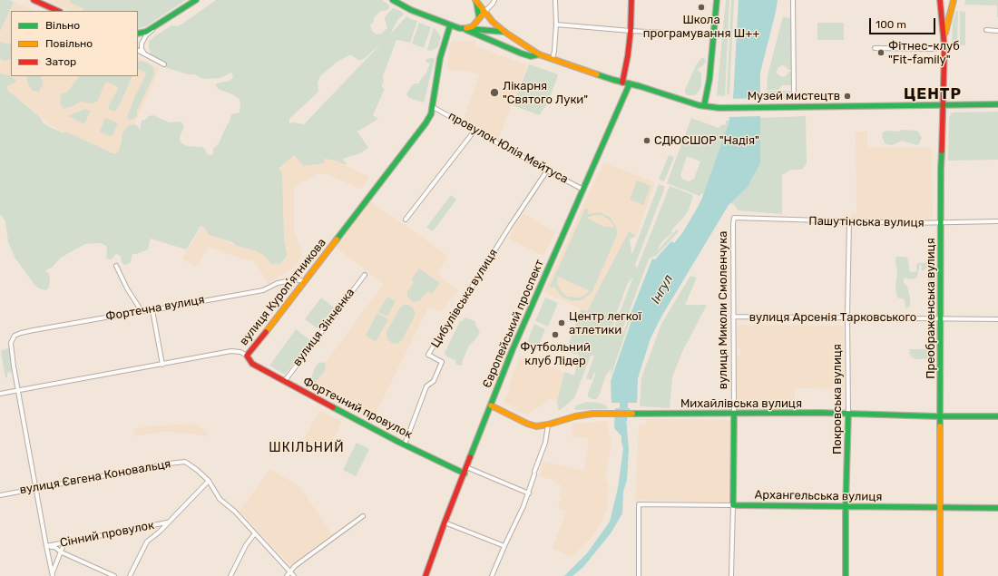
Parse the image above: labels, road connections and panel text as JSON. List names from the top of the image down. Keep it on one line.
{"streets":{"main road":["вулиця Куропʼятникова","Преображенська вулиця","вулиця Миколи Смоленчука","Європейський проспект","Покровська вулиця","Михайлівська вулиця","Фортечний провулок","Архангельська вулиця"],"street":["провулок Юлія Мейтуса","Пашутінська вулиця","Цибулівська вулиця","Фортечна вулиця","вулиця Арсенія Тарковського","вулиця Зінченка","вулиця Євгена Коновальця","Сінний провулок"]},"crossings":[["провулок Юлія Мейтуса","вулиця Куропʼятникова"],["провулок Юлія Мейтуса","Цибулівська вулиця"],["провулок Юлія Мейтуса","Європейський проспект"],["Пашутінська вулиця","Преображенська вулиця"],["Пашутінська вулиця","вулиця Миколи Смоленчука"],["Пашутінська вулиця","Покровська вулиця"],["вулиця Куропʼятникова","Фортечна вулиця"],["вулиця Куропʼятникова","Фортечний провулок"],["Цибулівська вулиця","Фортечний провулок"],["Преображенська вулиця","вулиця Арсенія Тарковського"],["Преображенська вулиця","Михайлівська вулиця"],["Преображенська вулиця","Архангельська вулиця"],["вулиця Миколи Смоленчука","вулиця Арсенія Тарковського"],["вулиця Миколи Смоленчука","Михайлівська вулиця"],["вулиця Миколи Смоленчука","Архангельська вулиця"],["вулиця Арсенія Тарковського","Покровська вулиця"],["Європейський проспект","Михайлівська вулиця"],["Європейський проспект","Фортечний провулок"],["вулиця Зінченка","Фортечний провулок"],["Покровська вулиця","Михайлівська вулиця"],["Покровська вулиця","Архангельська вулиця"]],"districts":["ЦЕНТР","ШКІЛЬНИЙ"],"water":["Інгул"],"places":["Школа програмування Ш++","Фітнес-клуб \"Fit-family\"","Лікарня \"Святого Луки\"","Музей мистецтв","СДЮСШОР \"Надія\"","Центр легкої атлетики","Футбольний клуб Лідер"],"legend":["Вільно","Повільно","Затор"],"scale_bar":"100 m"}
